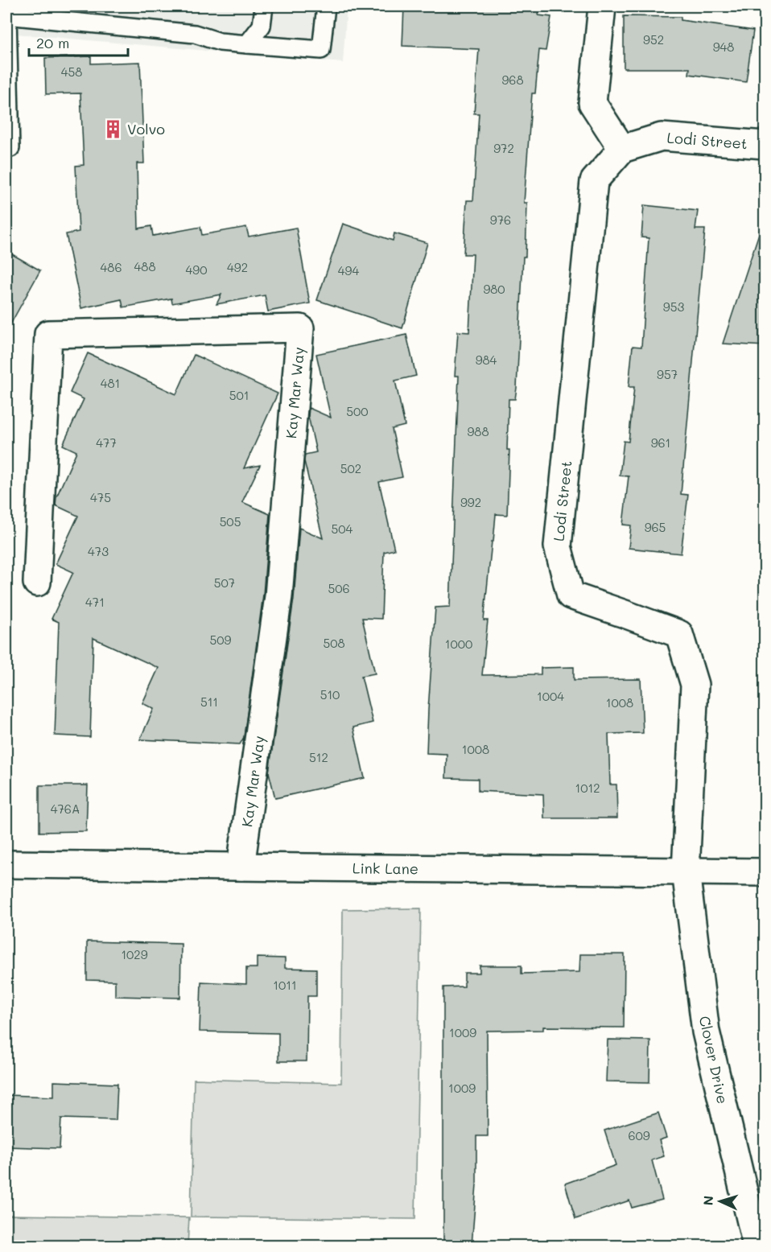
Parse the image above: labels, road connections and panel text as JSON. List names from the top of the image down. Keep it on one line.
{"streets":{"street":["Lodi Street","Kay Mar Way","Link Lane","Clover Drive"]},"crossings":[["Lodi Street","Link Lane"],["Lodi Street","Clover Drive"],["Kay Mar Way","Link Lane"],["Link Lane","Clover Drive"]],"places":{"building":["Volvo"]},"house_numbers":["952","948","458","968","972","976","488","486","492","490","494","980","953","984","957","481","501","500","988","477","961","502","475","992","505","965","504","473","507","506","471","509","508","1000","510","1004","511","1008","1008","512","1012","476A","1029","1011","1009","1009","609"],"scale_bar":"20 m","north":"left"}
